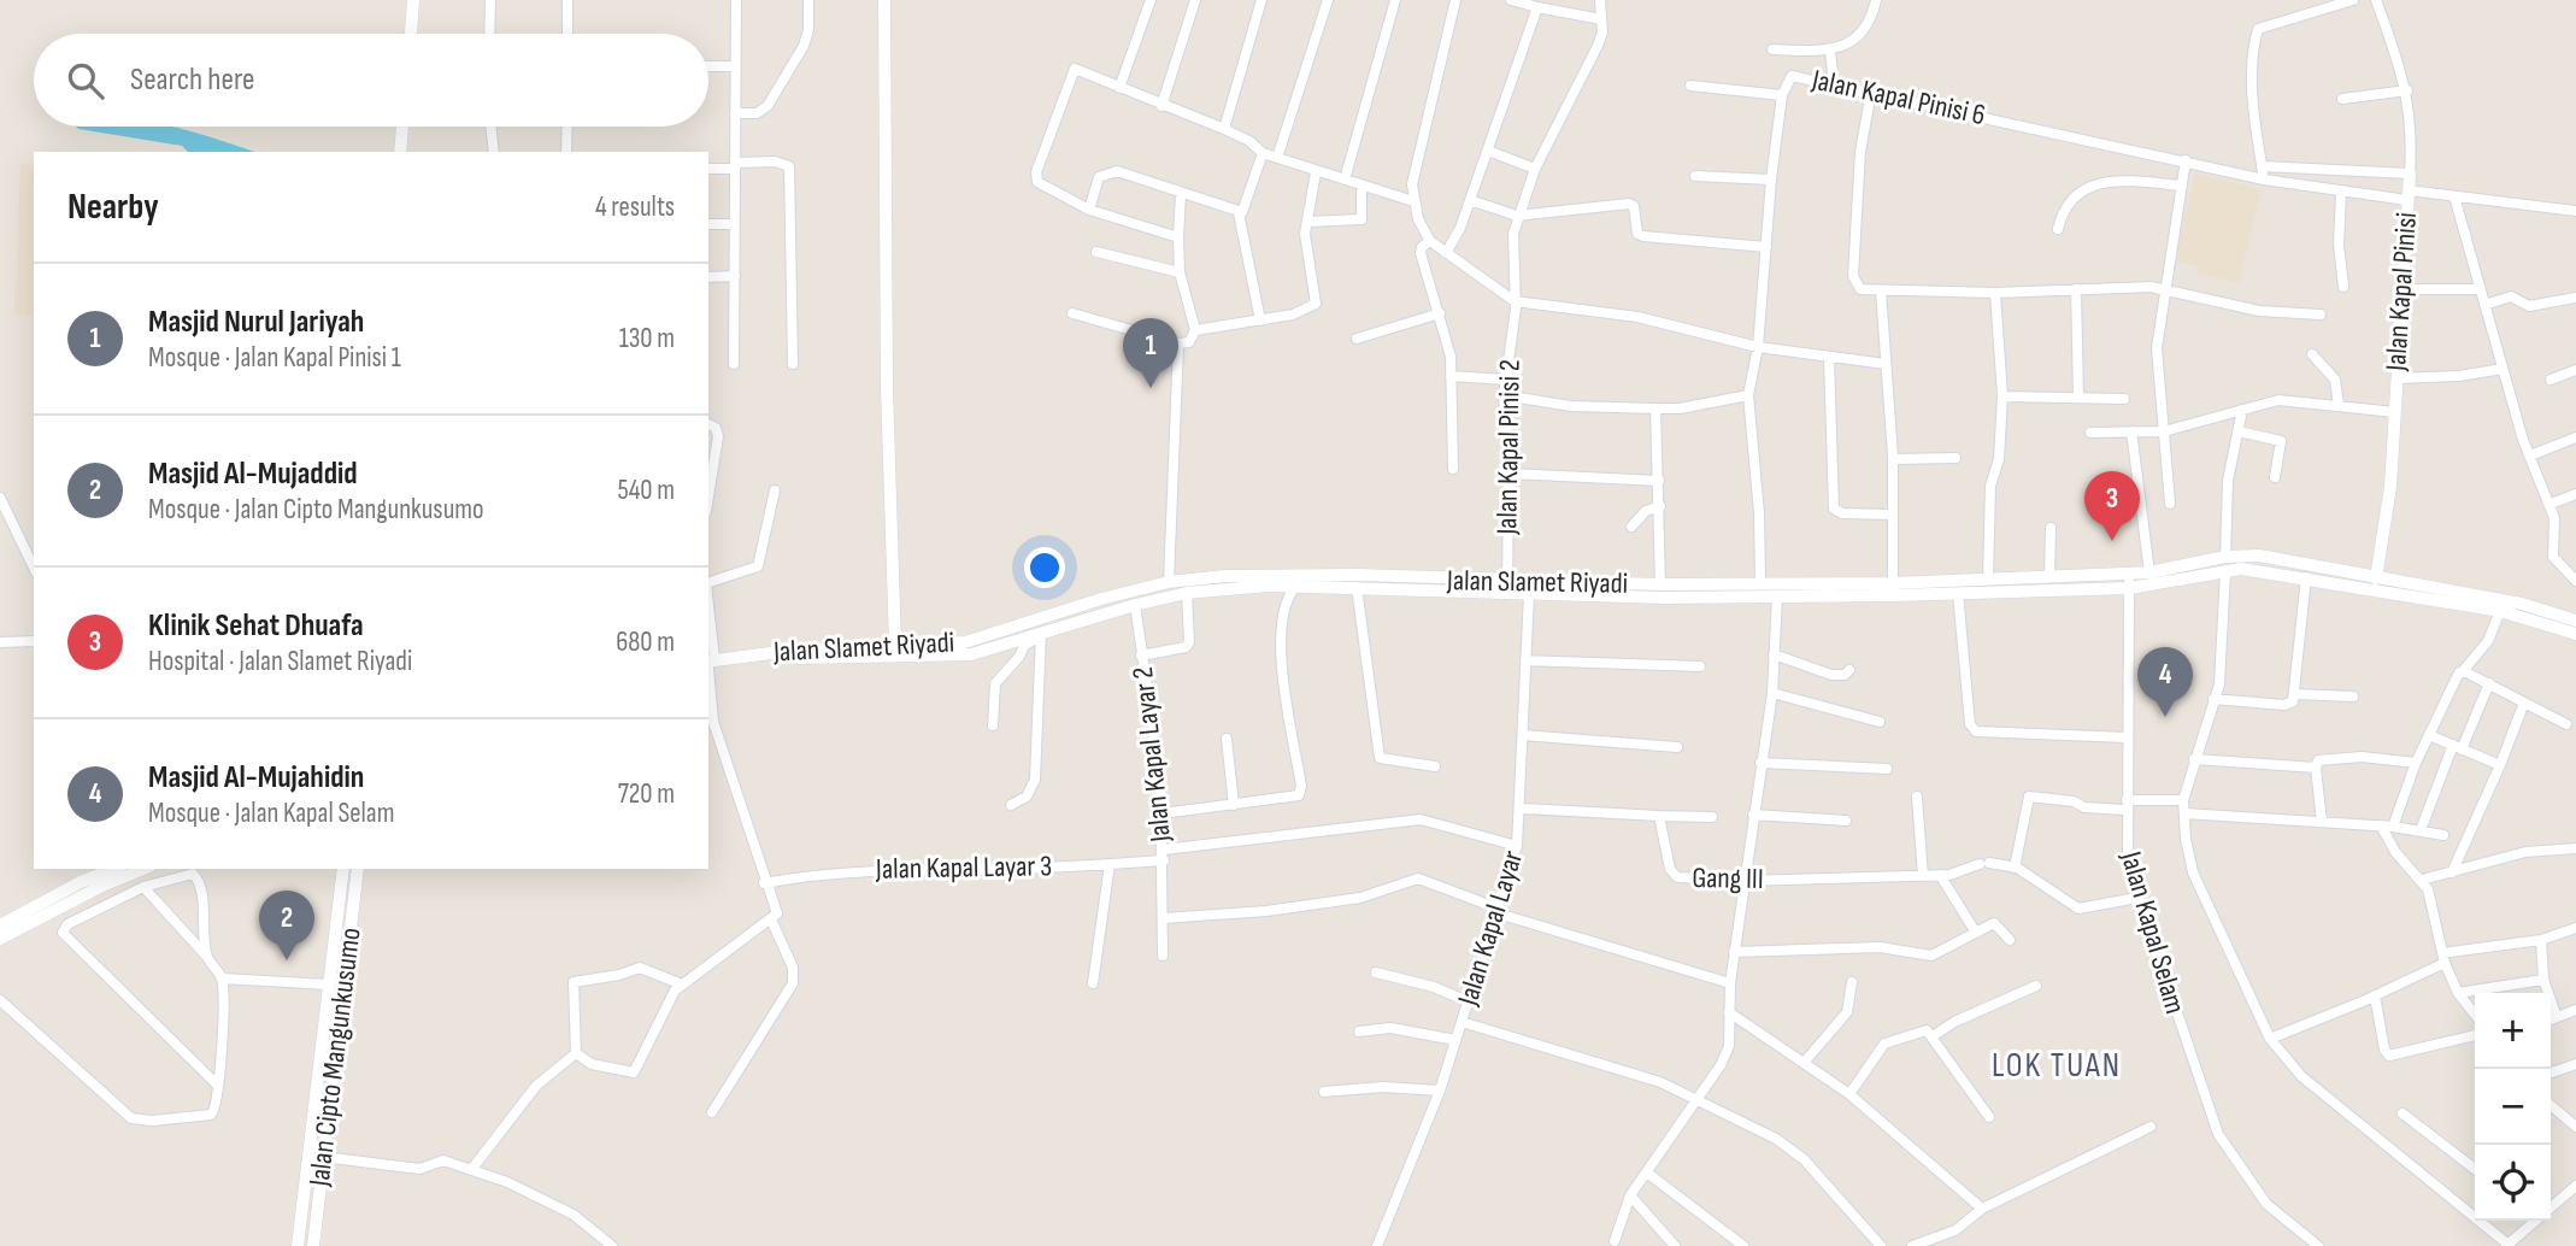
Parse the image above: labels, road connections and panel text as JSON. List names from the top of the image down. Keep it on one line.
{"streets":{"street":["Jalan Kapal Pinisi 6","Jalan Kapal Pinisi","Jalan Kapal Pinisi 2","Jalan Slamet Riyadi","Jalan Kapal Layar 2","Jalan Kapal Layar 3","Gang III","Jalan Kapal Layar","Jalan Kapal Selam","Jalan Cipto Mangunkusumo"]},"crossings":[["Jalan Kapal Pinisi 6","Jalan Kapal Pinisi"],["Jalan Kapal Pinisi 6","Jalan Slamet Riyadi"],["Jalan Kapal Pinisi","Jalan Slamet Riyadi"],["Jalan Kapal Pinisi 2","Jalan Slamet Riyadi"],["Jalan Slamet Riyadi","Jalan Kapal Layar 2"],["Jalan Slamet Riyadi","Jalan Kapal Layar"],["Jalan Slamet Riyadi","Jalan Kapal Selam"],["Jalan Kapal Layar 2","Jalan Kapal Layar 3"],["Jalan Kapal Layar 3","Jalan Kapal Layar"]],"districts":["LOK TUAN"],"page":{"search":"Search here","heading":["Nearby","4 results"],"list":[{"mark":"1","name":"Masjid Nurul Jariyah","note":"Mosque · Jalan Kapal Pinisi 1","value":"130 m"},{"mark":"2","name":"Masjid Al-Mujaddid","note":"Mosque · Jalan Cipto Mangunkusumo","value":"540 m"},{"mark":"3","name":"Klinik Sehat Dhuafa","note":"Hospital · Jalan Slamet Riyadi","value":"680 m"},{"mark":"4","name":"Masjid Al-Mujahidin","note":"Mosque · Jalan Kapal Selam","value":"720 m"}],"pins":["1","3","4","2"],"map_buttons":["+","−"]}}
